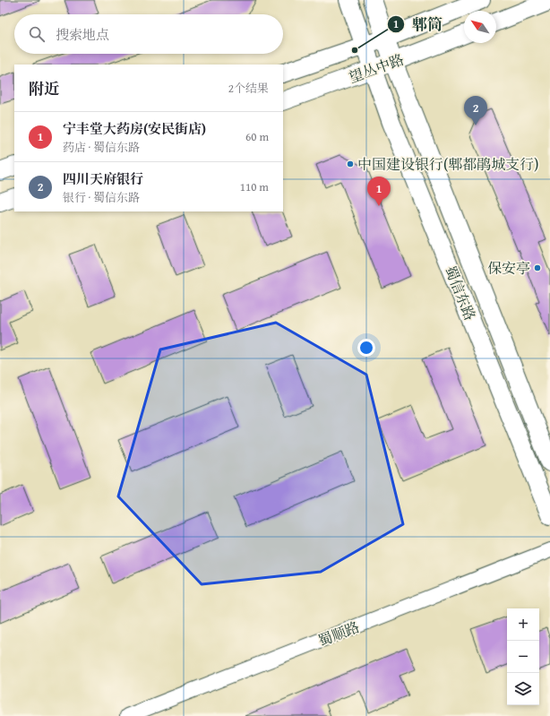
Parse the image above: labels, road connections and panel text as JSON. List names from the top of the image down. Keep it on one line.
{"streets":{"main road":["望丛中路","蜀信东路"],"street":["蜀顺路"]},"crossings":[["望丛中路","蜀信东路"]],"places":["郫筒","中国建设银行(郫都鹃城支行)","保安亭"],"north":"top left","page":{"search":"搜索地点","heading":["附近","2个结果"],"pins":["2","1"],"list":[{"mark":"1","name":"宁丰堂大药房(安民街店)","note":"药店 · 蜀信东路","value":"60 m"},{"mark":"2","name":"四川天府银行","note":"银行 · 蜀信东路","value":"110 m"}],"map_buttons":["+","−"]}}
